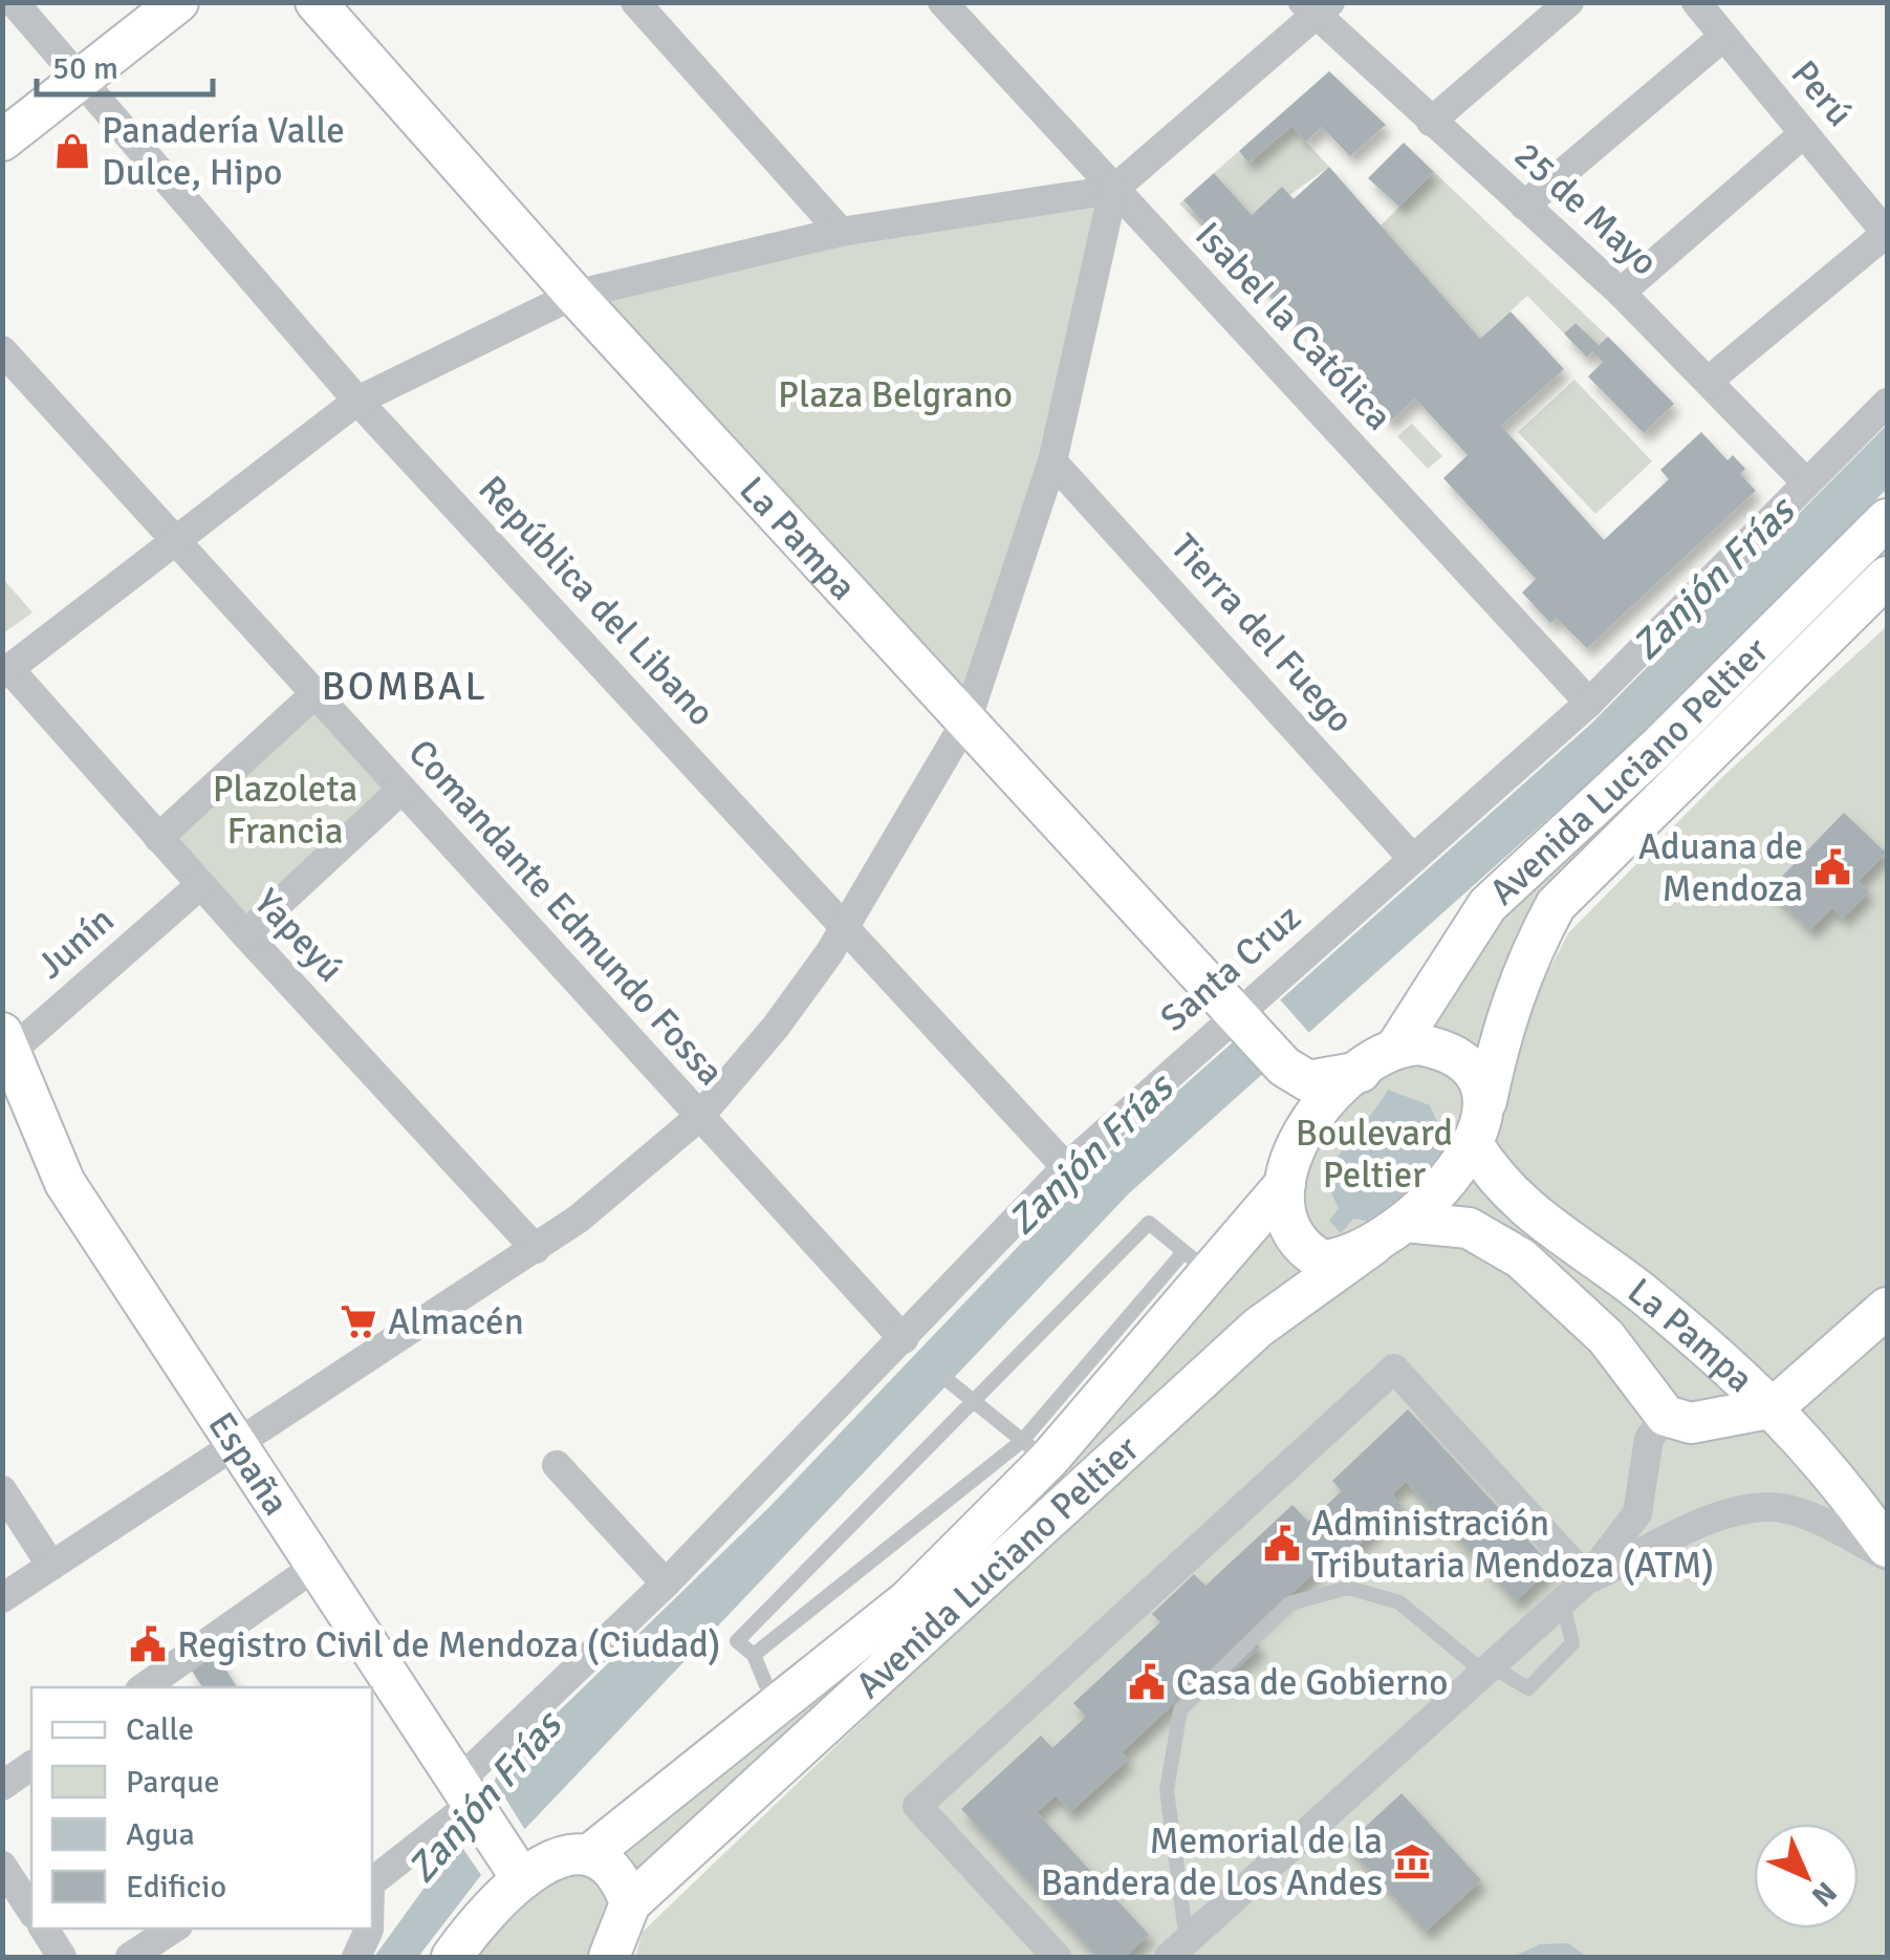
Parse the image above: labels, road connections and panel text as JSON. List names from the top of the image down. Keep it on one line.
{"streets":{"main road":["La Pampa","Avenida Luciano Peltier","España"],"street":["Perú","25 de Mayo","Isabel la Católica","República del Libano","Tierra del Fuego","Comandante Edmundo Fossa","Yapeyú","Junín","Santa Cruz"]},"crossings":[["25 de Mayo","Santa Cruz"],["Isabel la Católica","Santa Cruz"],["La Pampa","Avenida Luciano Peltier"],["La Pampa","Santa Cruz"],["República del Libano","Santa Cruz"],["Tierra del Fuego","Santa Cruz"],["Comandante Edmundo Fossa","Santa Cruz"],["Yapeyú","Junín"],["Junín","España"],["Santa Cruz","España"]],"districts":["BOMBAL"],"water":["Zanjón Frías"],"parks":["Plaza Belgrano","Plazoleta Francia","Boulevard Peltier"],"places":{"shop":["Panadería Valle Dulce, Hipo"],"public building":["Aduana de Mendoza","Administración Tributaria Mendoza (ATM)","Registro Civil de Mendoza (Ciudad)","Casa de Gobierno"],"supermarket":["Almacén"],"museum":["Memorial de la Bandera de Los Andes"]},"legend":["Calle","Parque","Agua","Edificio"],"scale_bar":"50 m","north":"bottom right"}
